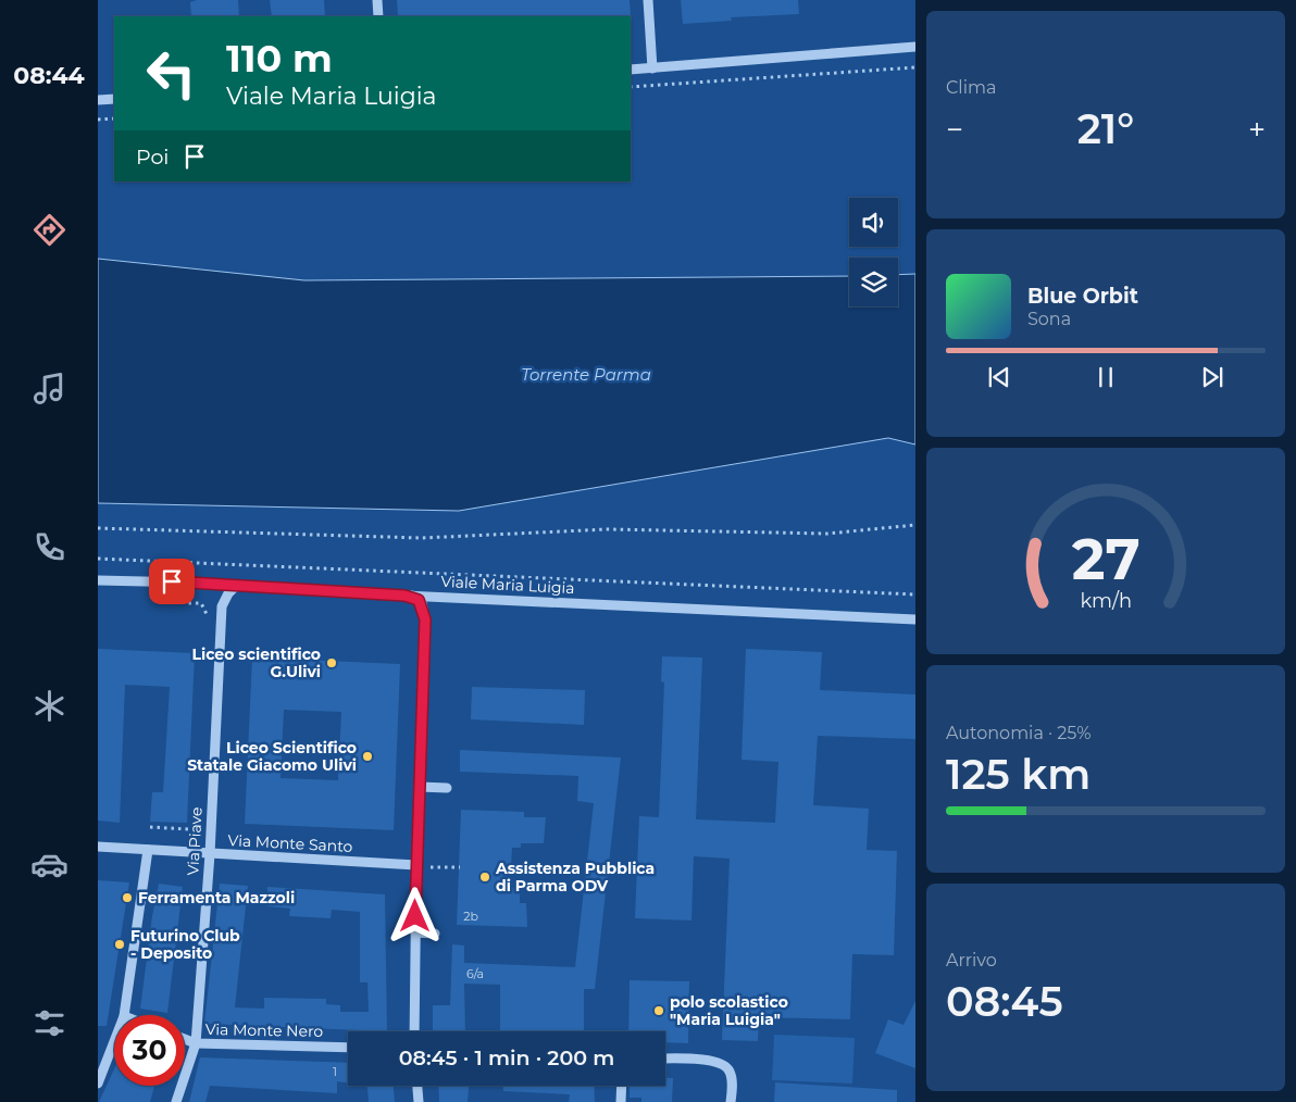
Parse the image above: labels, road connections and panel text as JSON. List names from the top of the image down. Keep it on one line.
{"streets":{"street":["Viale Maria Luigia","Via Piave","Via Monte Santo","Via Monte Nero"]},"crossings":[["Viale Maria Luigia","Via Piave"],["Via Piave","Via Monte Santo"],["Via Piave","Via Monte Nero"]],"water":["Torrente Parma"],"places":["Liceo scientifico G.Ulivi","Liceo Scientifico Statale Giacomo Ulivi","Assistenza Pubblica di Parma ODV","Ferramenta Mazzoli","Futurino Club - Deposito","polo scolastico \"Maria Luigia\""],"house_numbers":["2b","6/a","1"],"page":{"tabs":"08:44","tile":["Clima",["Autonomia · 25%","125 km"],["Arrivo","08:45"]],"turn":["110 m","Viale Maria Luigia"],"heat":["−","21°","+"],"then":"Poi","song":["Blue Orbit","Sona"],"limit":"30","trip":"08:45 · 1 min · 200 m","gauge":["27","km/h"]}}
